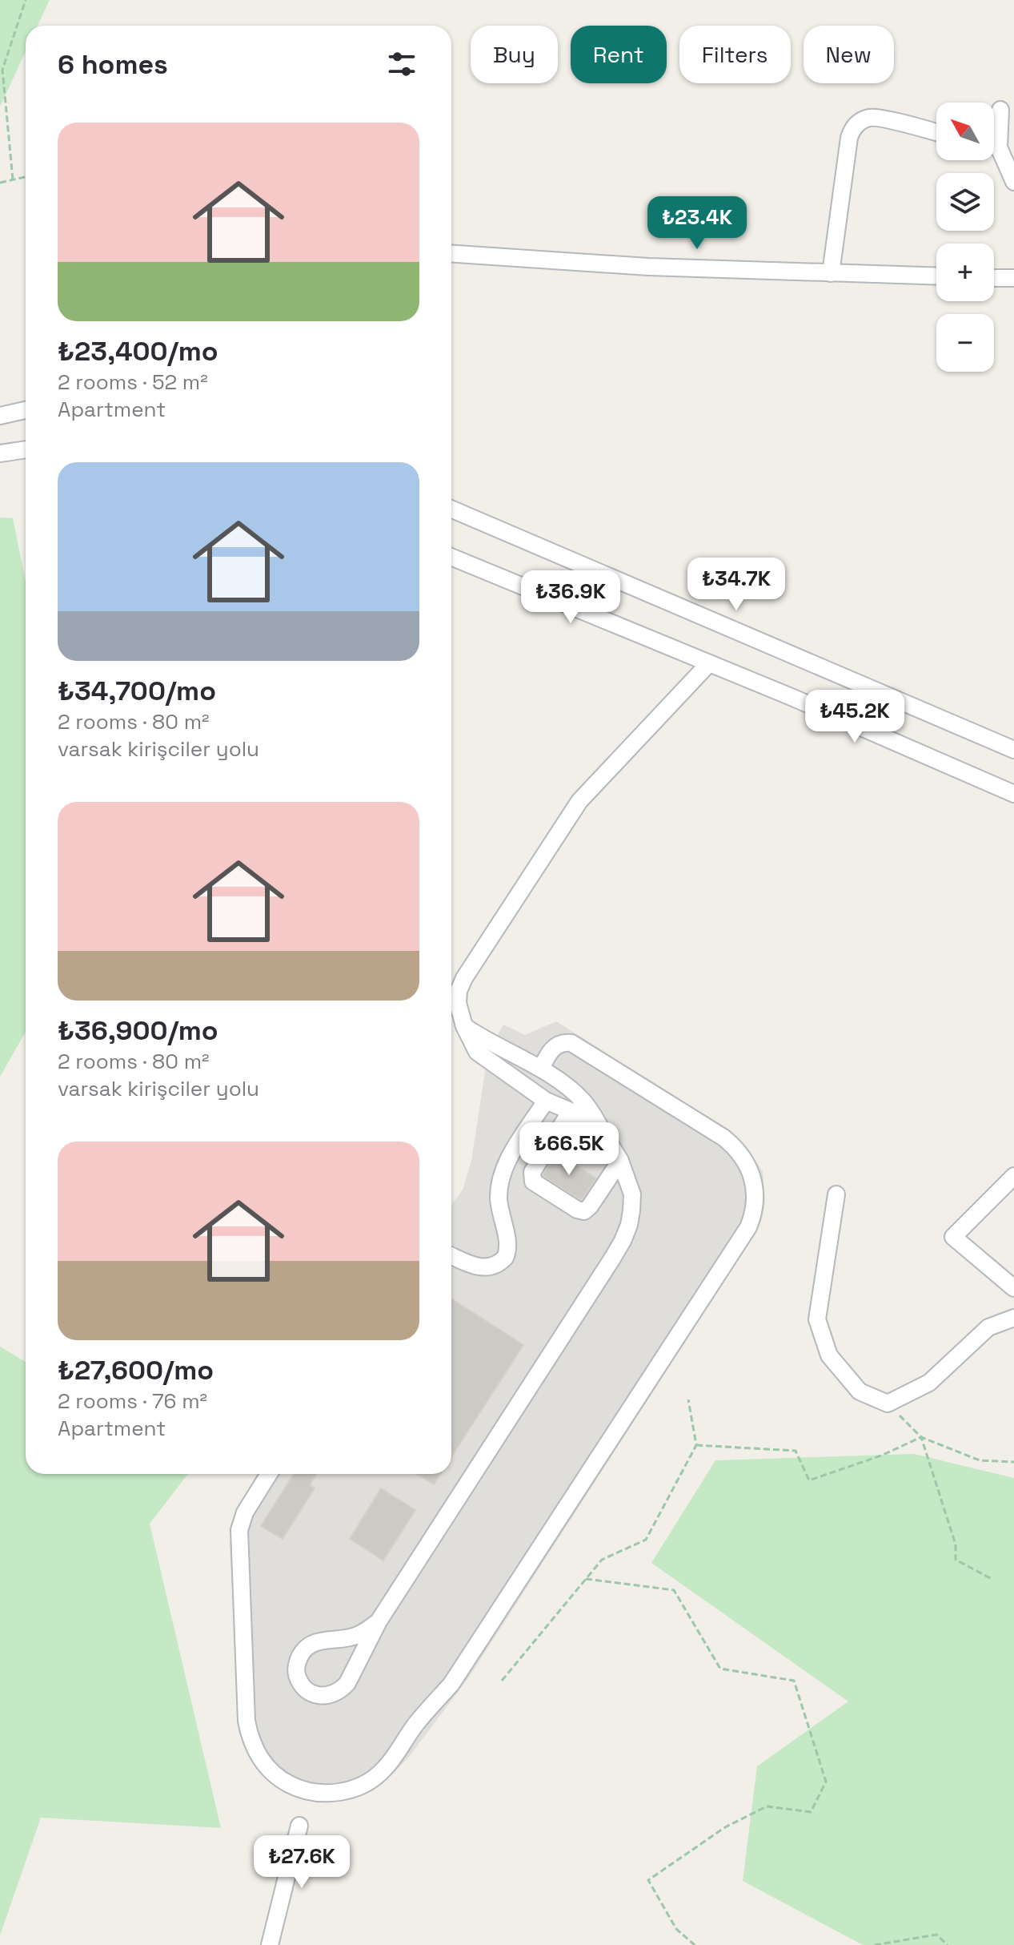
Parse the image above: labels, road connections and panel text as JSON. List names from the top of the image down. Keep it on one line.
{"north":"top left","page":{"chip":["Buy","Rent","Filters","New"],"heading":"6 homes","map_buttons":["+","−"],"list":[{"name":"₺23,400/mo","note":"2 rooms · 52 m² · Apartment"},{"name":"₺34,700/mo","note":"2 rooms · 80 m² · varsak kirişciler yolu"},{"name":"₺36,900/mo","note":"2 rooms · 80 m² · varsak kirişciler yolu"},{"name":"₺27,600/mo","note":"2 rooms · 76 m² · Apartment"}],"price":["₺23.4K","₺34.7K","₺36.9K","₺45.2K","₺66.5K","₺27.6K"]}}
